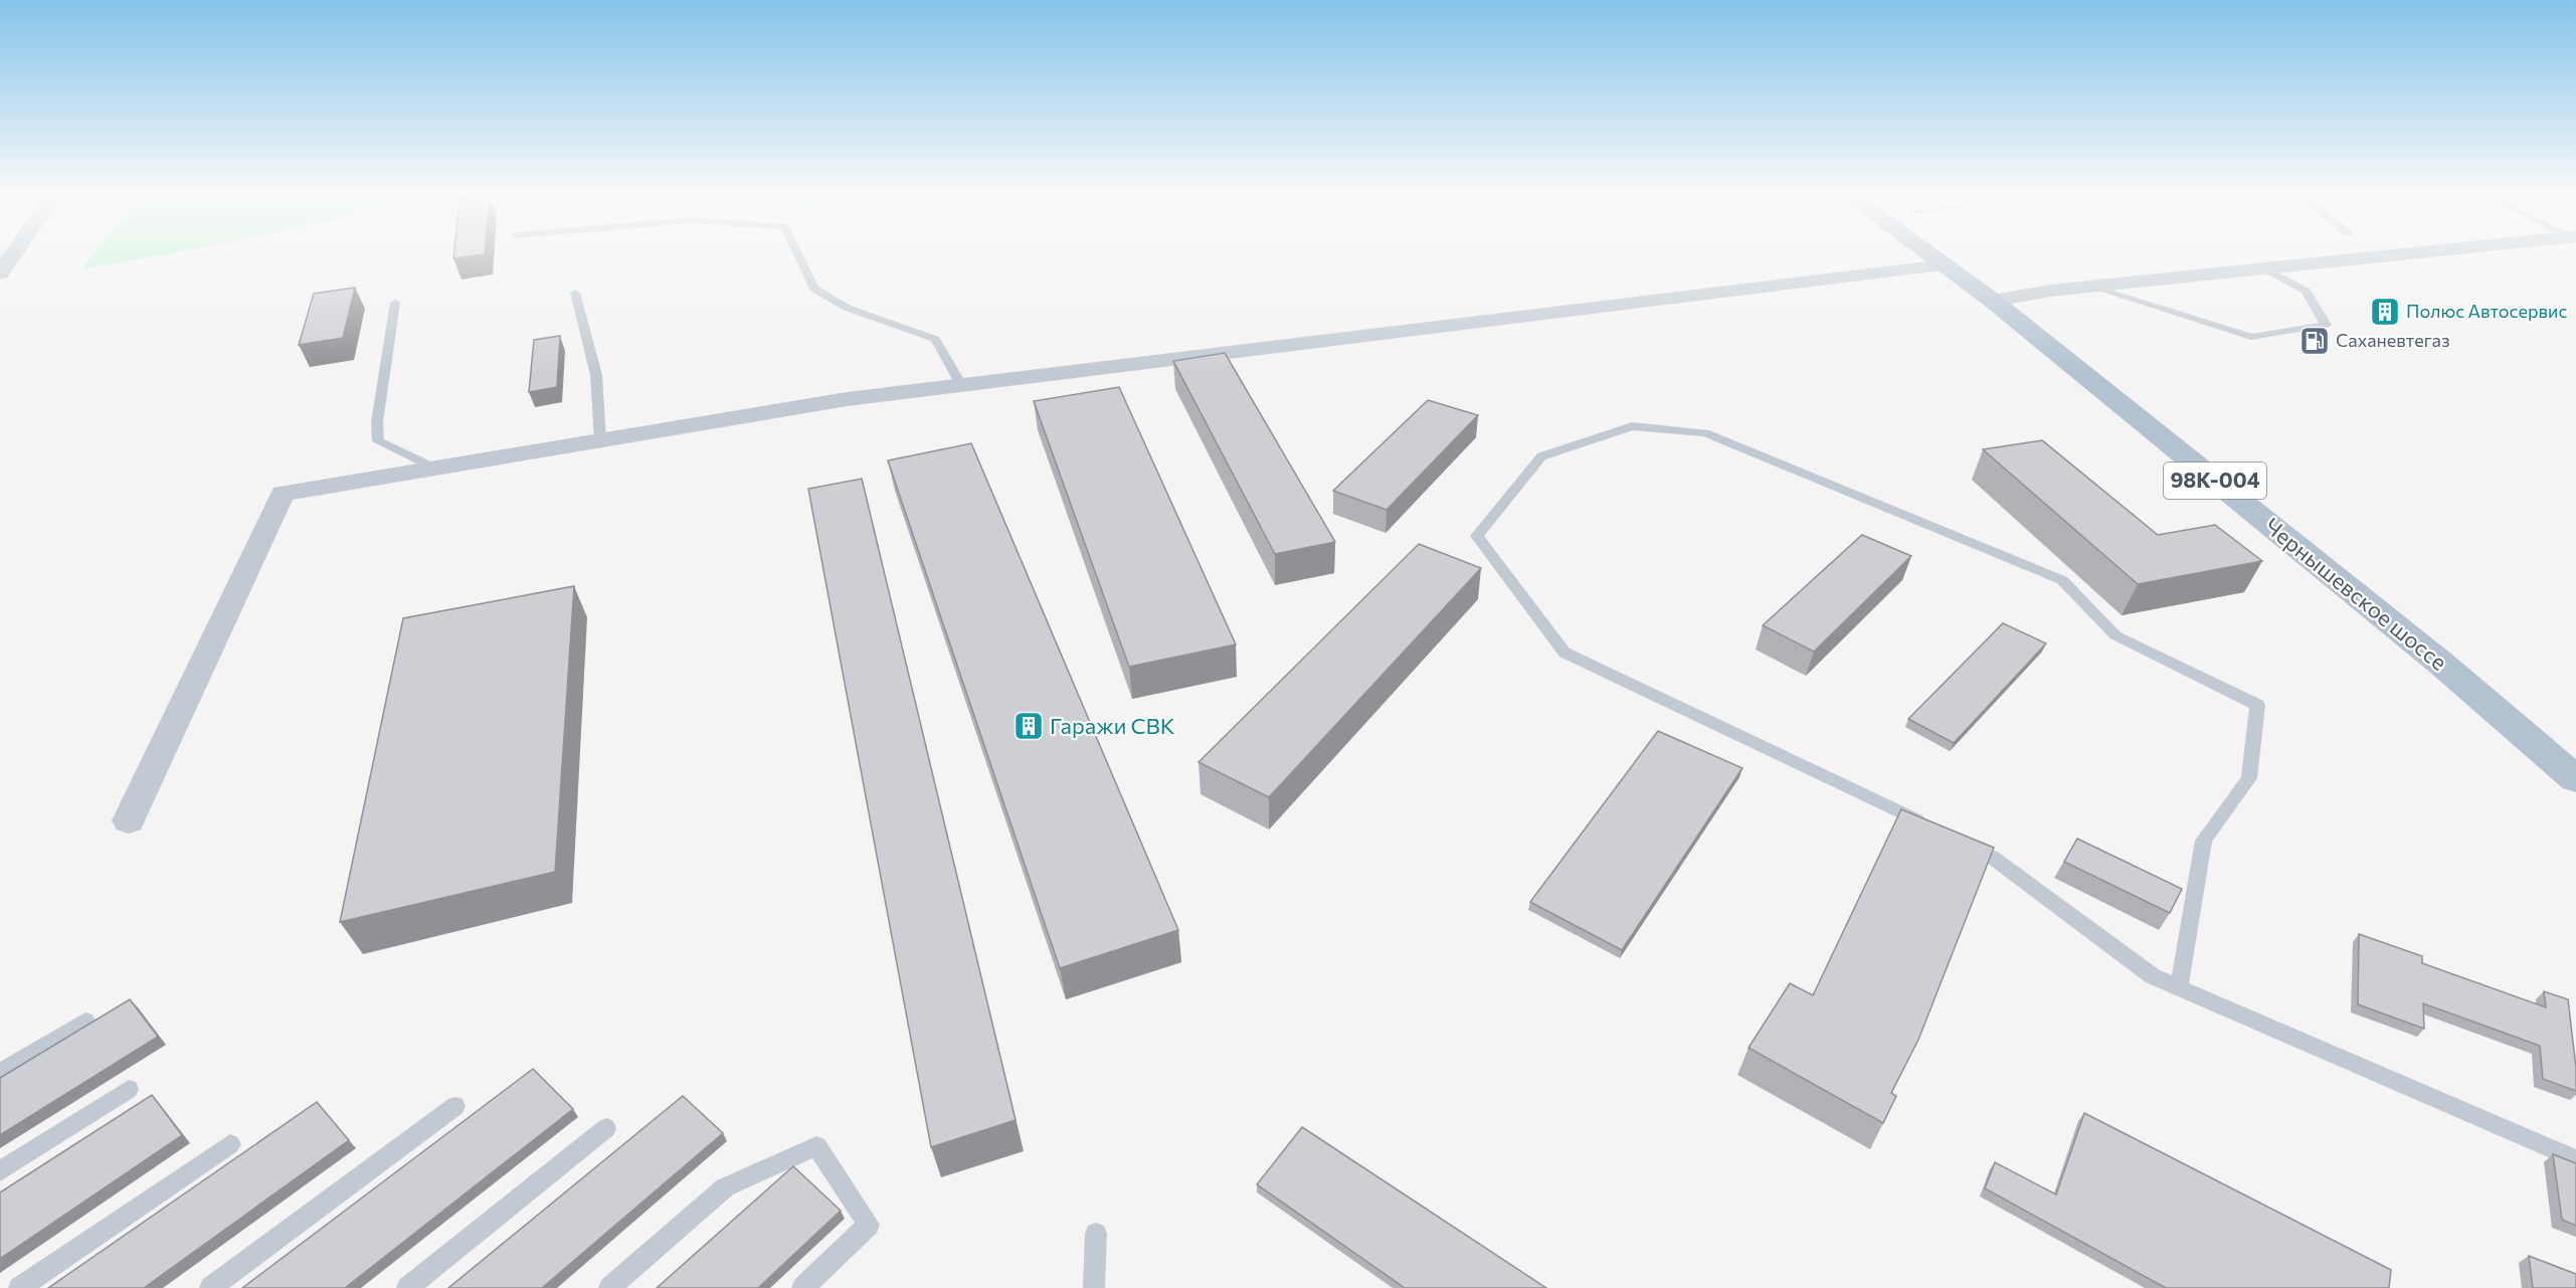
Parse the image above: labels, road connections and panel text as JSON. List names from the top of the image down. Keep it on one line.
{"streets":{"main road":["98К-004","Чернышевское шоссе"]},"places":{"building":["Полюс Автосервис","Гаражи СВК"],"fuel station":["Саханевтегаз"]}}
